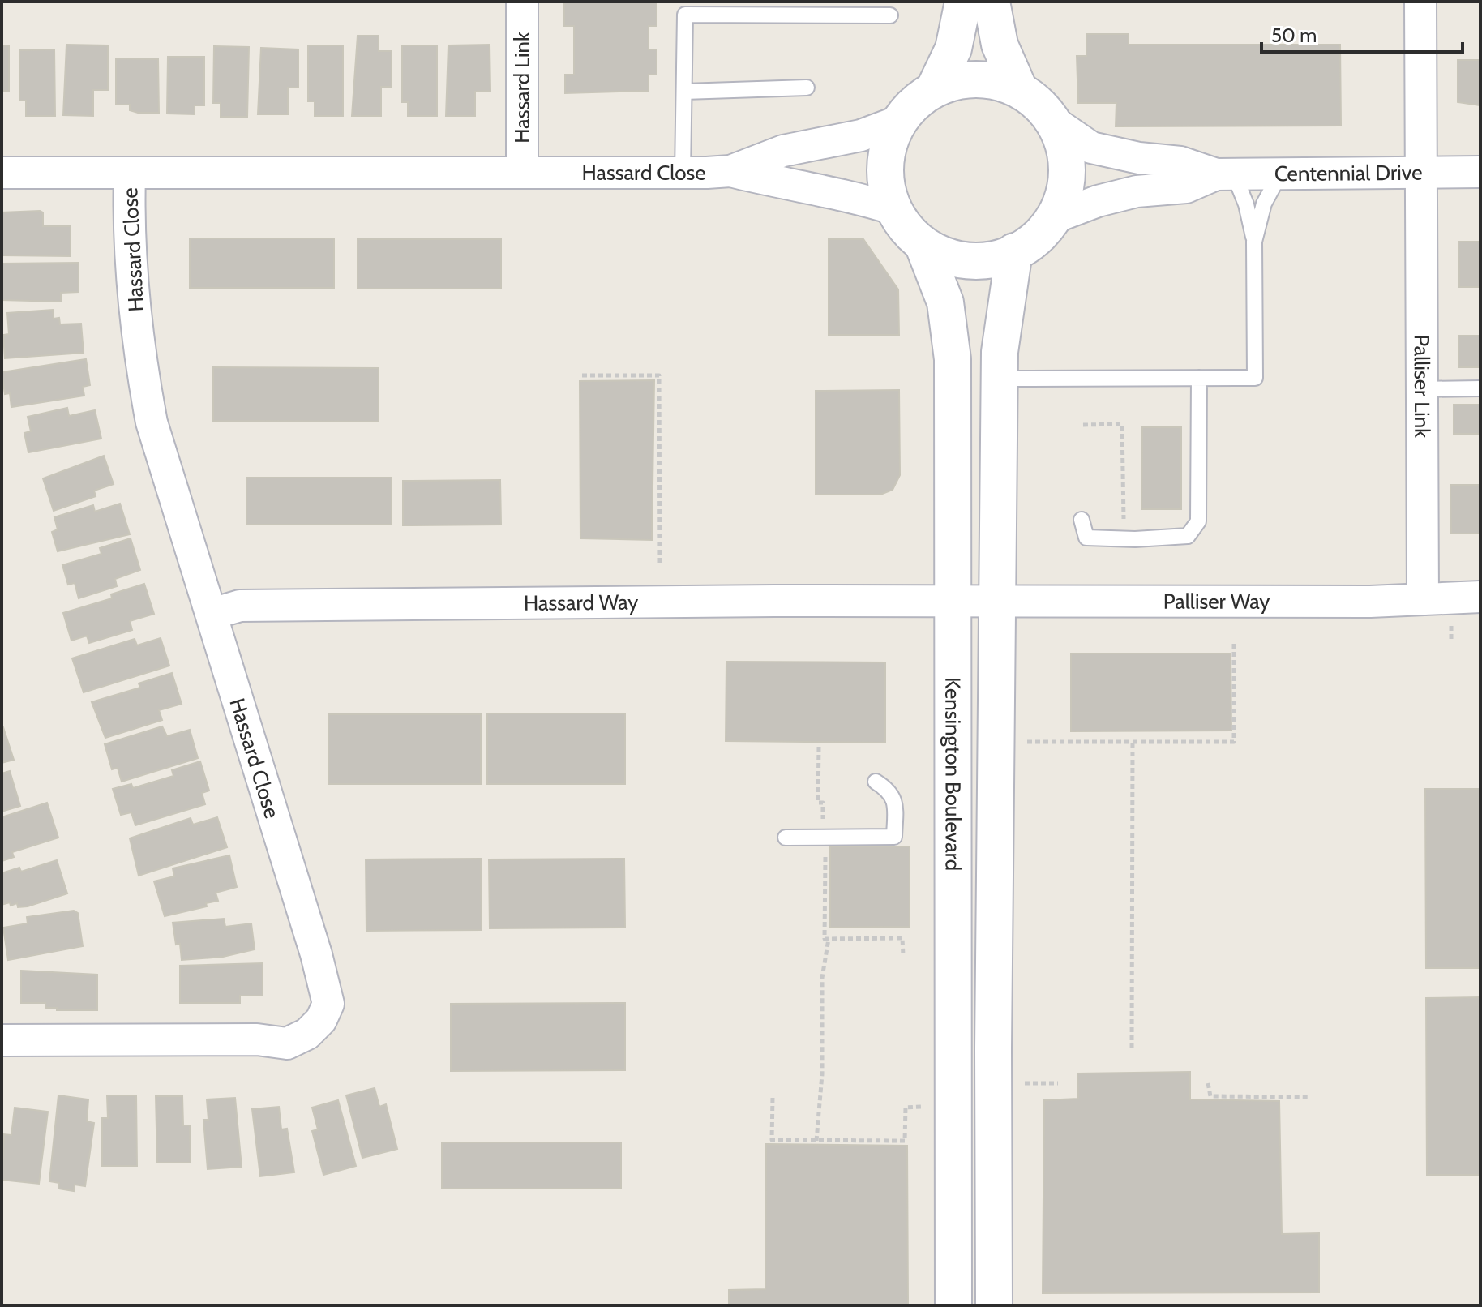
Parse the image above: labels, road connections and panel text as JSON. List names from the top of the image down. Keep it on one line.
{"streets":{"main road":["Kensington Boulevard"],"street":["Hassard Link","Hassard Close","Centennial Drive","Palliser Link","Palliser Way","Hassard Way"]},"crossings":[["Hassard Link","Hassard Close"],["Hassard Close","Centennial Drive"],["Hassard Close","Hassard Way"],["Hassard Close","Kensington Boulevard"],["Centennial Drive","Palliser Link"],["Centennial Drive","Kensington Boulevard"],["Palliser Link","Palliser Way"],["Palliser Way","Hassard Way"],["Palliser Way","Kensington Boulevard"],["Hassard Way","Kensington Boulevard"]],"scale_bar":"50 m"}
